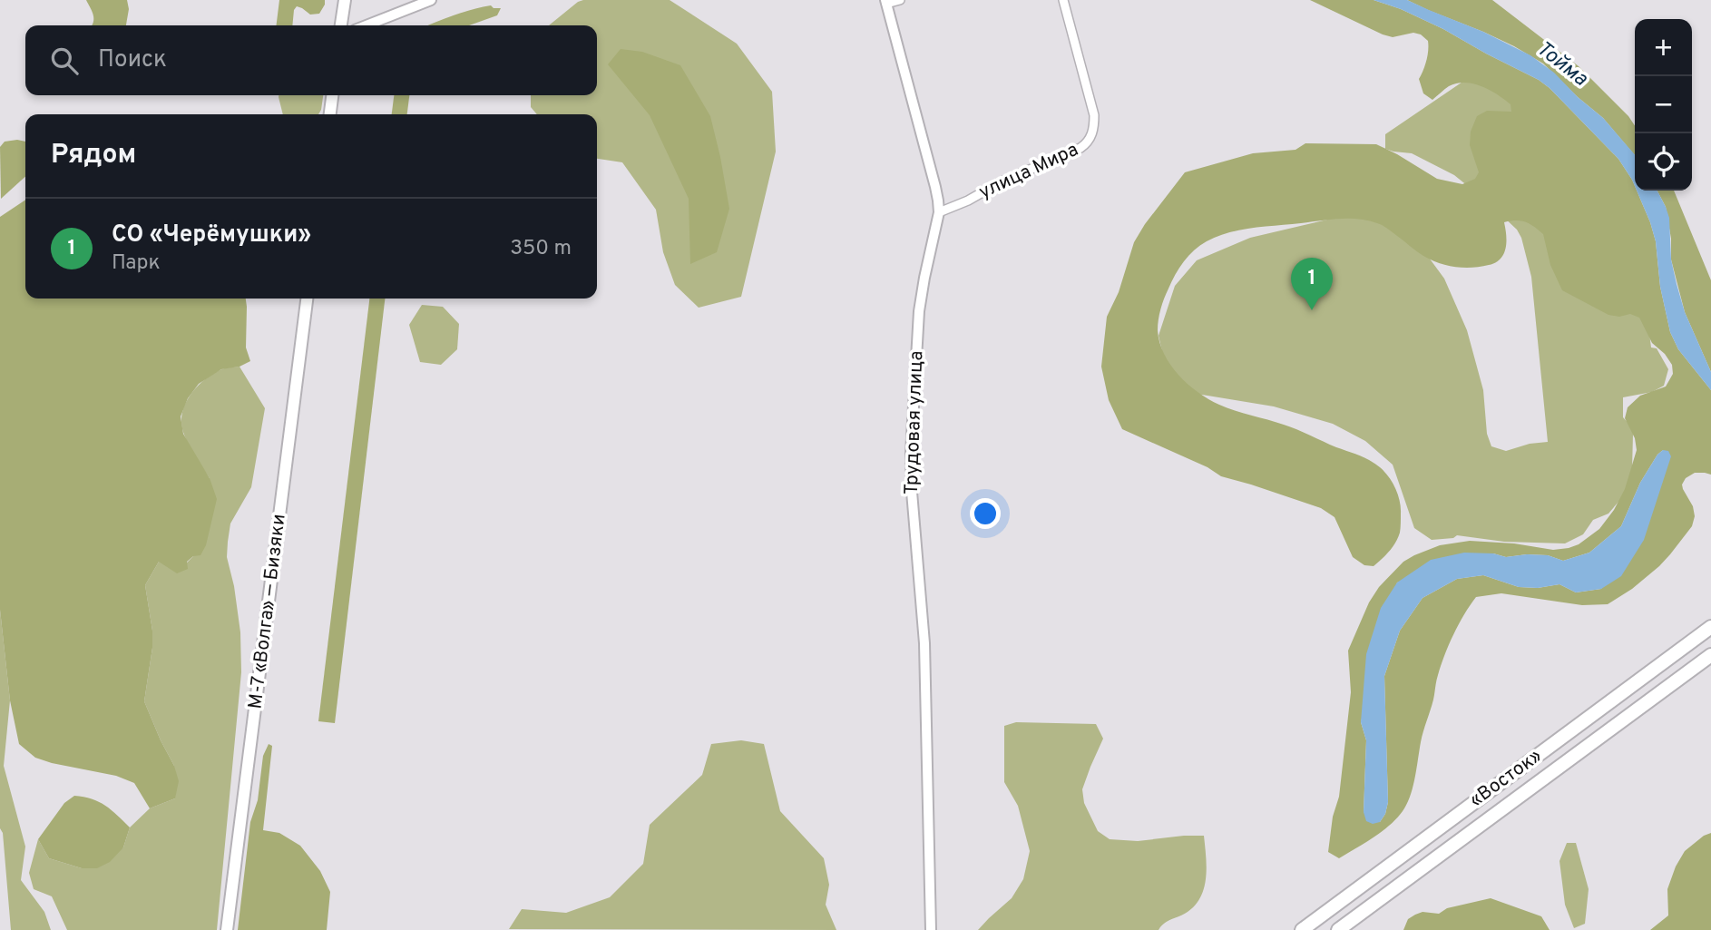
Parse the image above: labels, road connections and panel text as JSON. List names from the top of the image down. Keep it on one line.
{"streets":{"main road":["М-7 «Волга» — Бизяки","«Восток»"],"street":["улица Мира","Трудовая улица"]},"crossings":[["улица Мира","Трудовая улица"]],"water":["Тойма"],"page":{"map_buttons":["+","−"],"search":"Поиск","heading":"Рядом","list":[{"mark":"1","name":"СО «Черёмушки»","note":"Парк","value":"350 m"}],"pins":"1"}}
